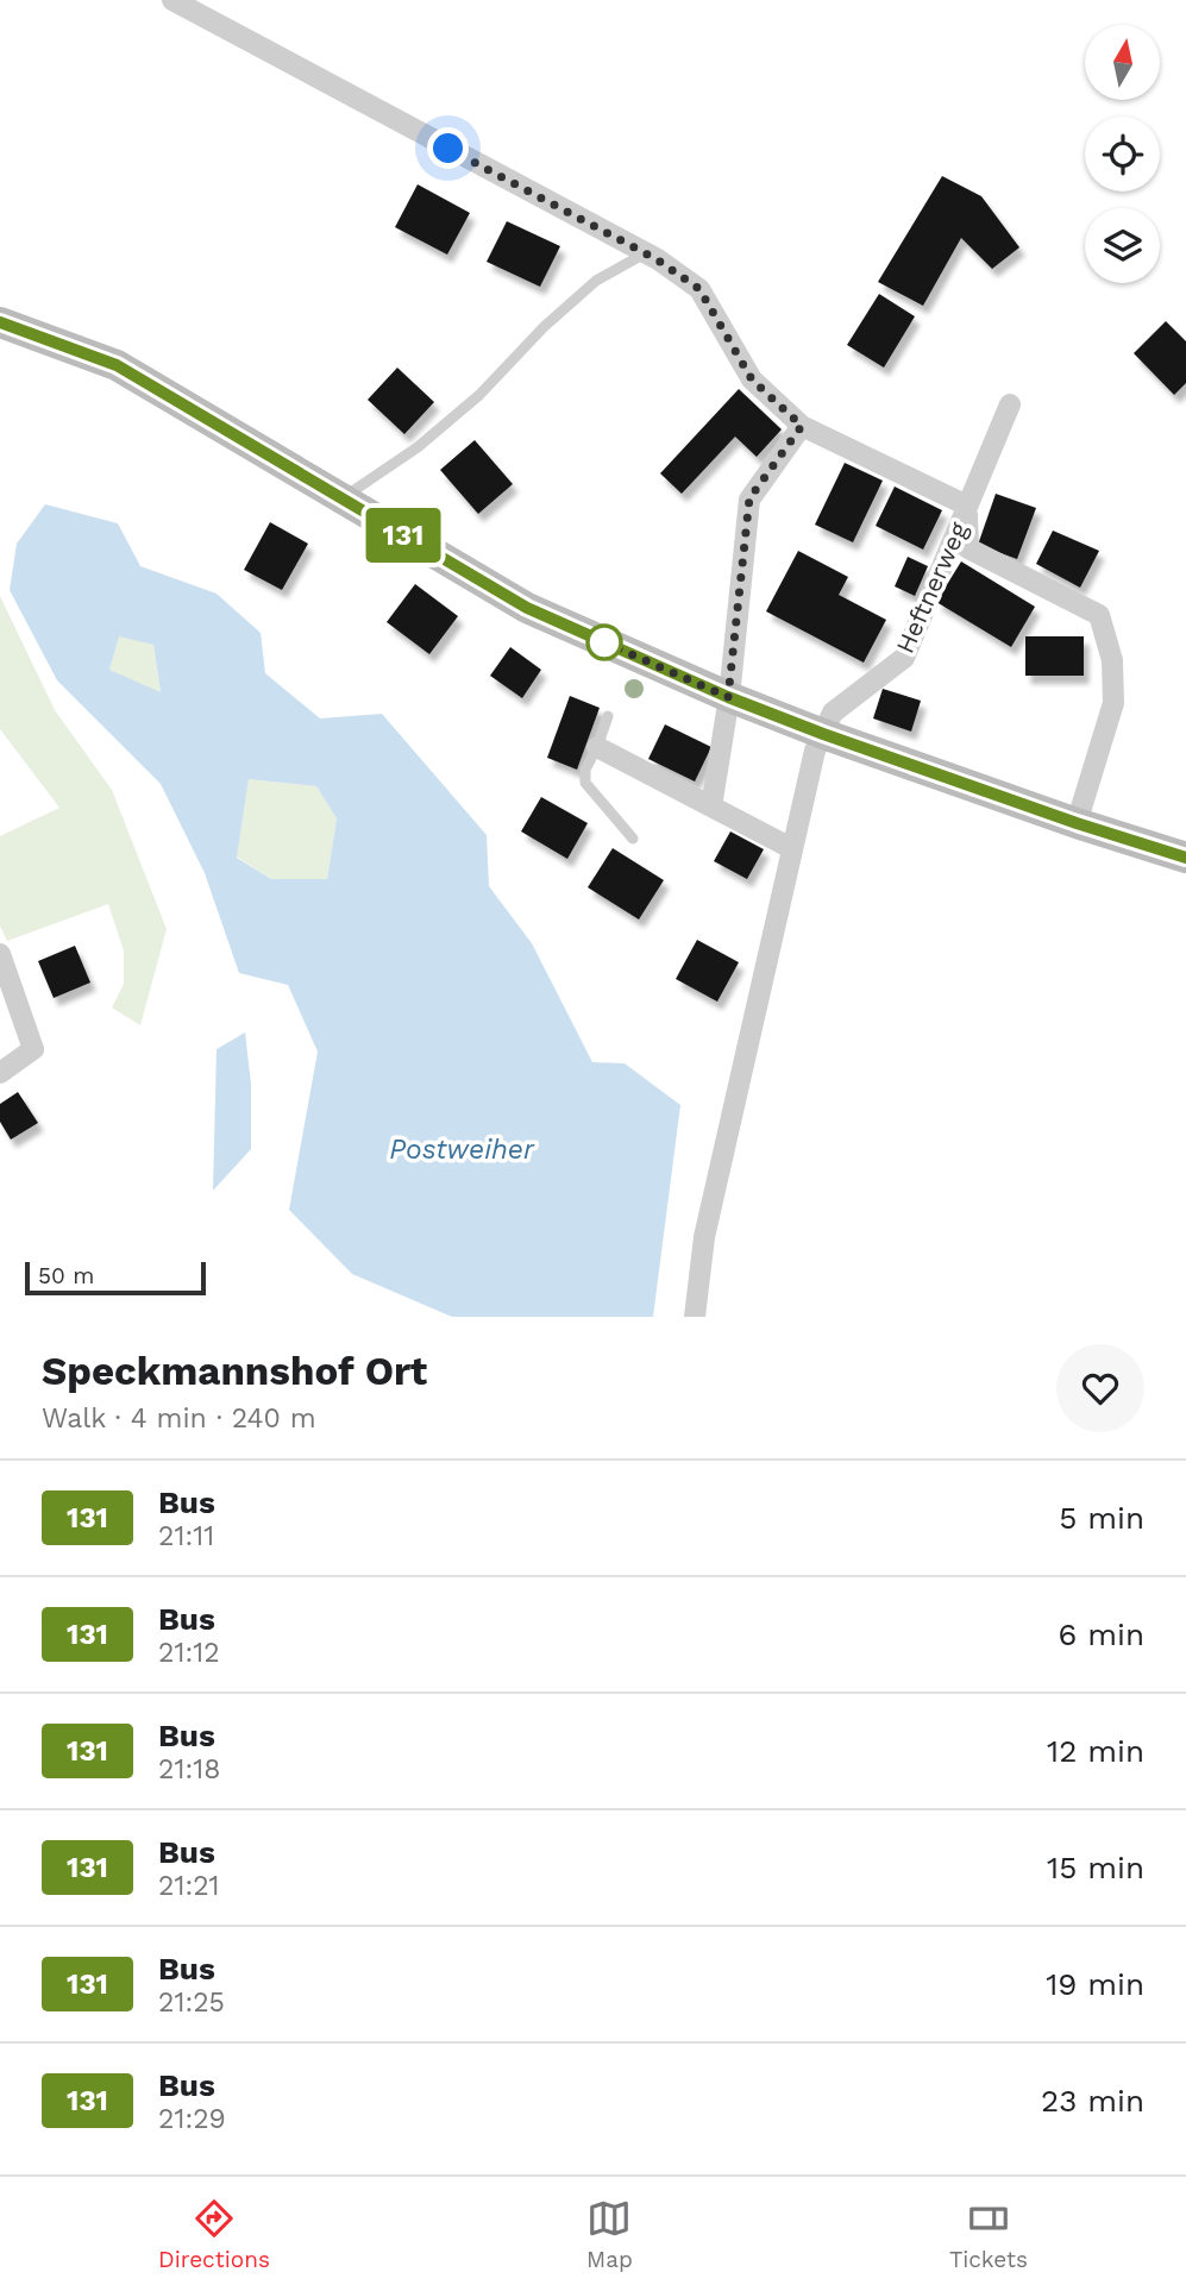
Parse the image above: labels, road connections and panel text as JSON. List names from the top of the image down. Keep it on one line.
{"streets":{"street":["Heftnerweg"]},"water":["Postweiher"],"lines":["bus line 131"],"scale_bar":"50 m","north":"top","page":{"on_map":"131","scale":"50 m","heading":["Speckmannshof Ort","Walk · 4 min · 240 m"],"list":[{"mark":"131","name":"Bus","note":"21:11","value":"5 min"},{"mark":"131","name":"Bus","note":"21:12","value":"6 min"},{"mark":"131","name":"Bus","note":"21:18","value":"12 min"},{"mark":"131","name":"Bus","note":"21:21","value":"15 min"},{"mark":"131","name":"Bus","note":"21:25","value":"19 min"},{"mark":"131","name":"Bus","note":"21:29","value":"23 min"}],"tabs":["Directions","Map","Tickets"]}}
